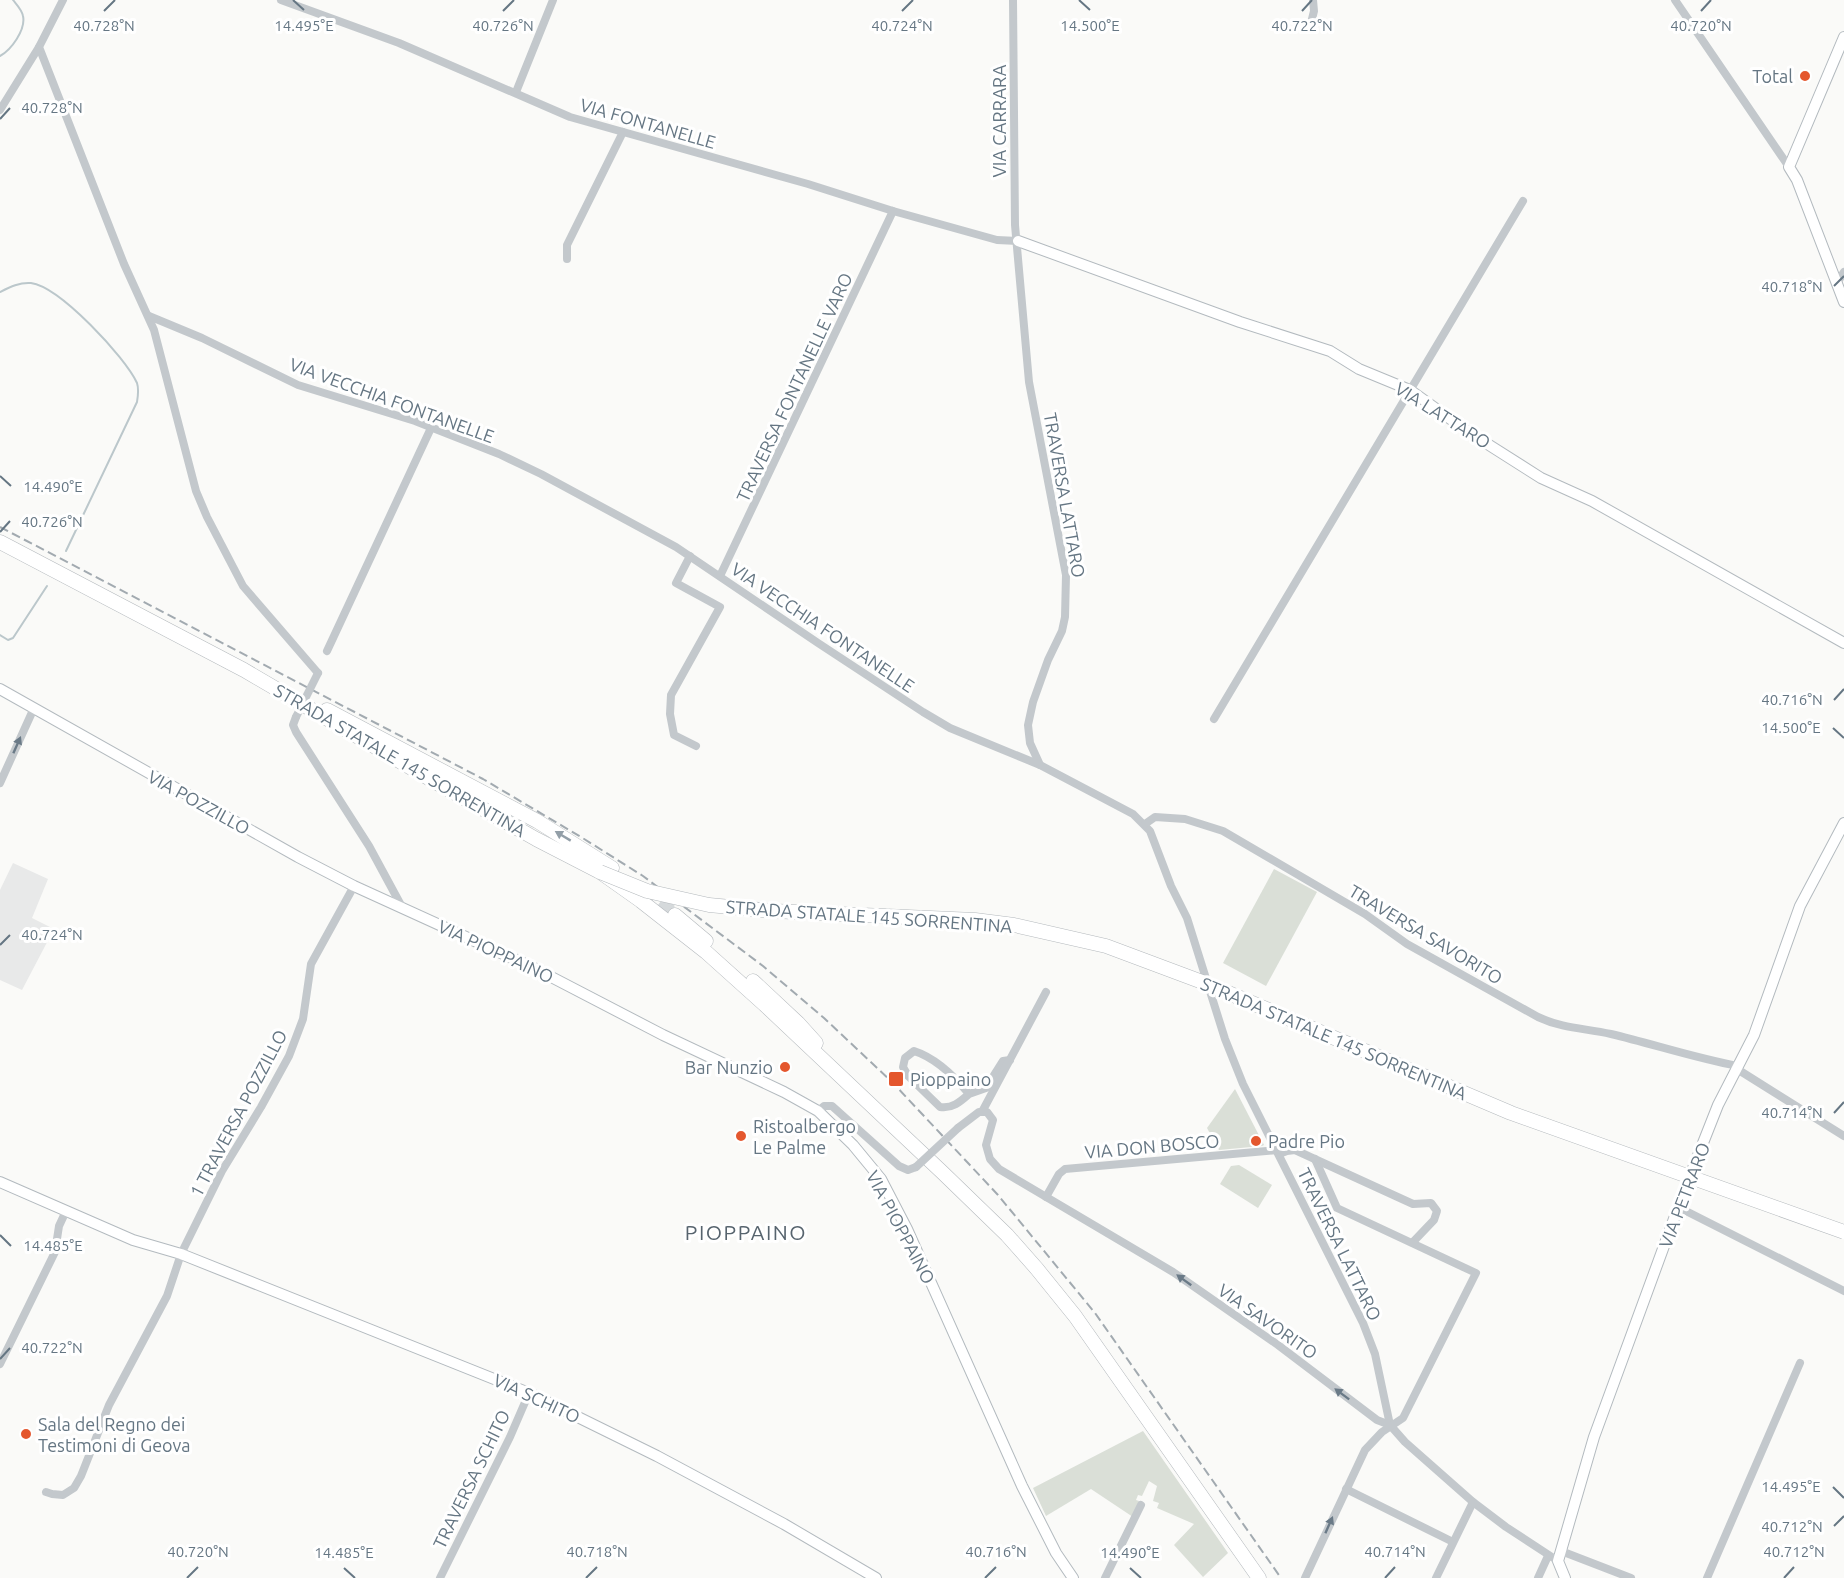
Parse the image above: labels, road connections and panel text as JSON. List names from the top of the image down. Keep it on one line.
{"streets":{"highway":["STRADA STATALE 145 SORRENTINA"],"street":["VIA CARRARA","VIA FONTANELLE","TRAVERSA FONTANELLE VARO","VIA VECCHIA FONTANELLE","VIA LATTARO","TRAVERSA LATTARO","VIA POZZILLO","TRAVERSA SAVORITO","VIA PIOPPAINO","1 TRAVERSA POZZILLO","VIA DON BOSCO","VIA PETRARO","VIA SAVORITO","VIA SCHITO","TRAVERSA SCHITO"]},"crossings":[["VIA CARRARA","VIA FONTANELLE"],["VIA CARRARA","VIA LATTARO"],["VIA CARRARA","TRAVERSA LATTARO"],["VIA FONTANELLE","TRAVERSA FONTANELLE VARO"],["VIA FONTANELLE","VIA LATTARO"],["VIA FONTANELLE","TRAVERSA LATTARO"],["TRAVERSA FONTANELLE VARO","VIA VECCHIA FONTANELLE"],["VIA VECCHIA FONTANELLE","TRAVERSA LATTARO"],["VIA LATTARO","TRAVERSA LATTARO"],["TRAVERSA LATTARO","TRAVERSA SAVORITO"],["TRAVERSA LATTARO","VIA DON BOSCO"],["TRAVERSA LATTARO","VIA SAVORITO"],["VIA POZZILLO","VIA PIOPPAINO"],["VIA POZZILLO","1 TRAVERSA POZZILLO"],["TRAVERSA SAVORITO","VIA PETRARO"],["1 TRAVERSA POZZILLO","VIA SCHITO"],["VIA DON BOSCO","VIA SAVORITO"],["VIA PETRARO","VIA SAVORITO"],["VIA SCHITO","TRAVERSA SCHITO"]],"one_way":["VIA SAVORITO"],"districts":["PIOPPAINO"],"places":{"other":["Total","Bar Nunzio","Ristoalbergo Le Palme","Padre Pio","Sala del Regno dei Testimoni di Geova"],"transit":["Pioppaino"]},"coordinates":["14.495°E","14.500°E","40.728°N","40.726°N","40.724°N","40.722°N","40.720°N","40.718°N","14.490°E","40.716°N","40.714°N","14.485°E","40.712°N"]}
